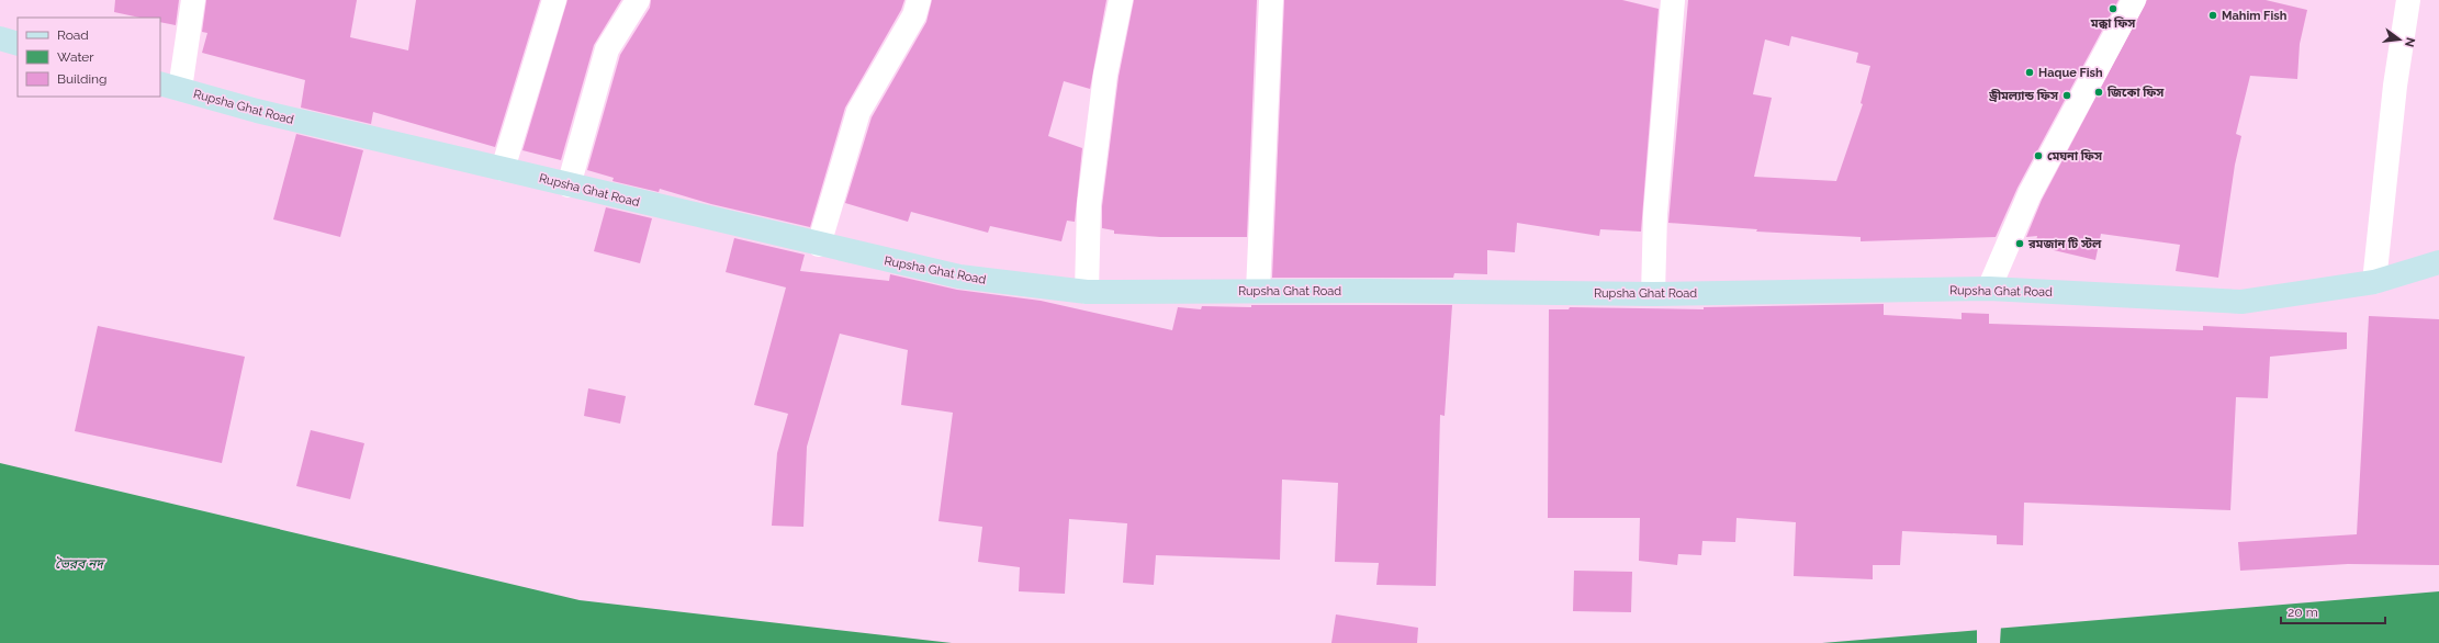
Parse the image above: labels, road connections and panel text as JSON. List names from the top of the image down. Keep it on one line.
{"streets":{"street":["Rupsha Ghat Road"]},"water":["ভৈরব নদ"],"places":["মক্কা ফিস","Mahim Fish","Haque Fish","জিকো ফিস","ড্রীমল্যান্ড ফিস","মেঘনা ফিস","রমজান টি স্টল"],"legend":["Road","Water","Building"],"scale_bar":"20 m","north":"right"}
